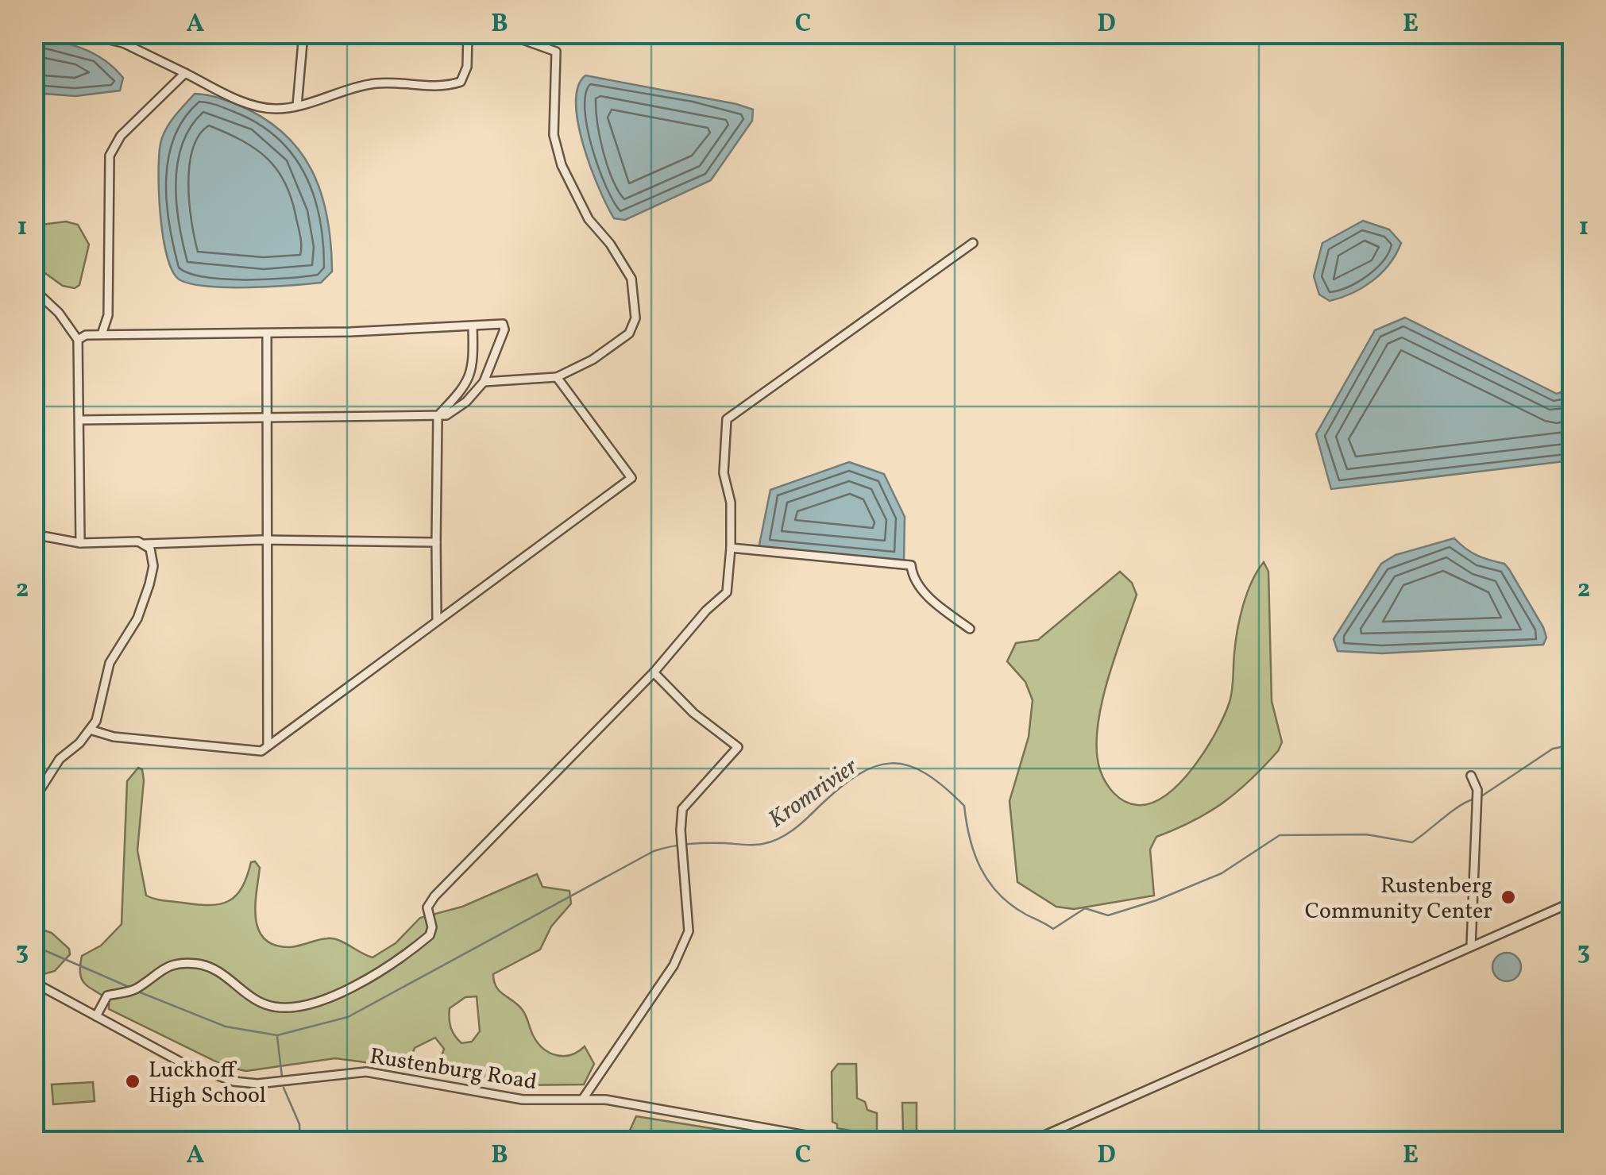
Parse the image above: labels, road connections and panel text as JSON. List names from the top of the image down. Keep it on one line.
{"streets":{"street":["Rustenburg Road"]},"water":["Kromrivier"],"places":["Rustenberg Community Center","Luckhoff High School"],"grid":{"columns":["A","B","C","D","E"],"rows":["1","2","3"]}}
